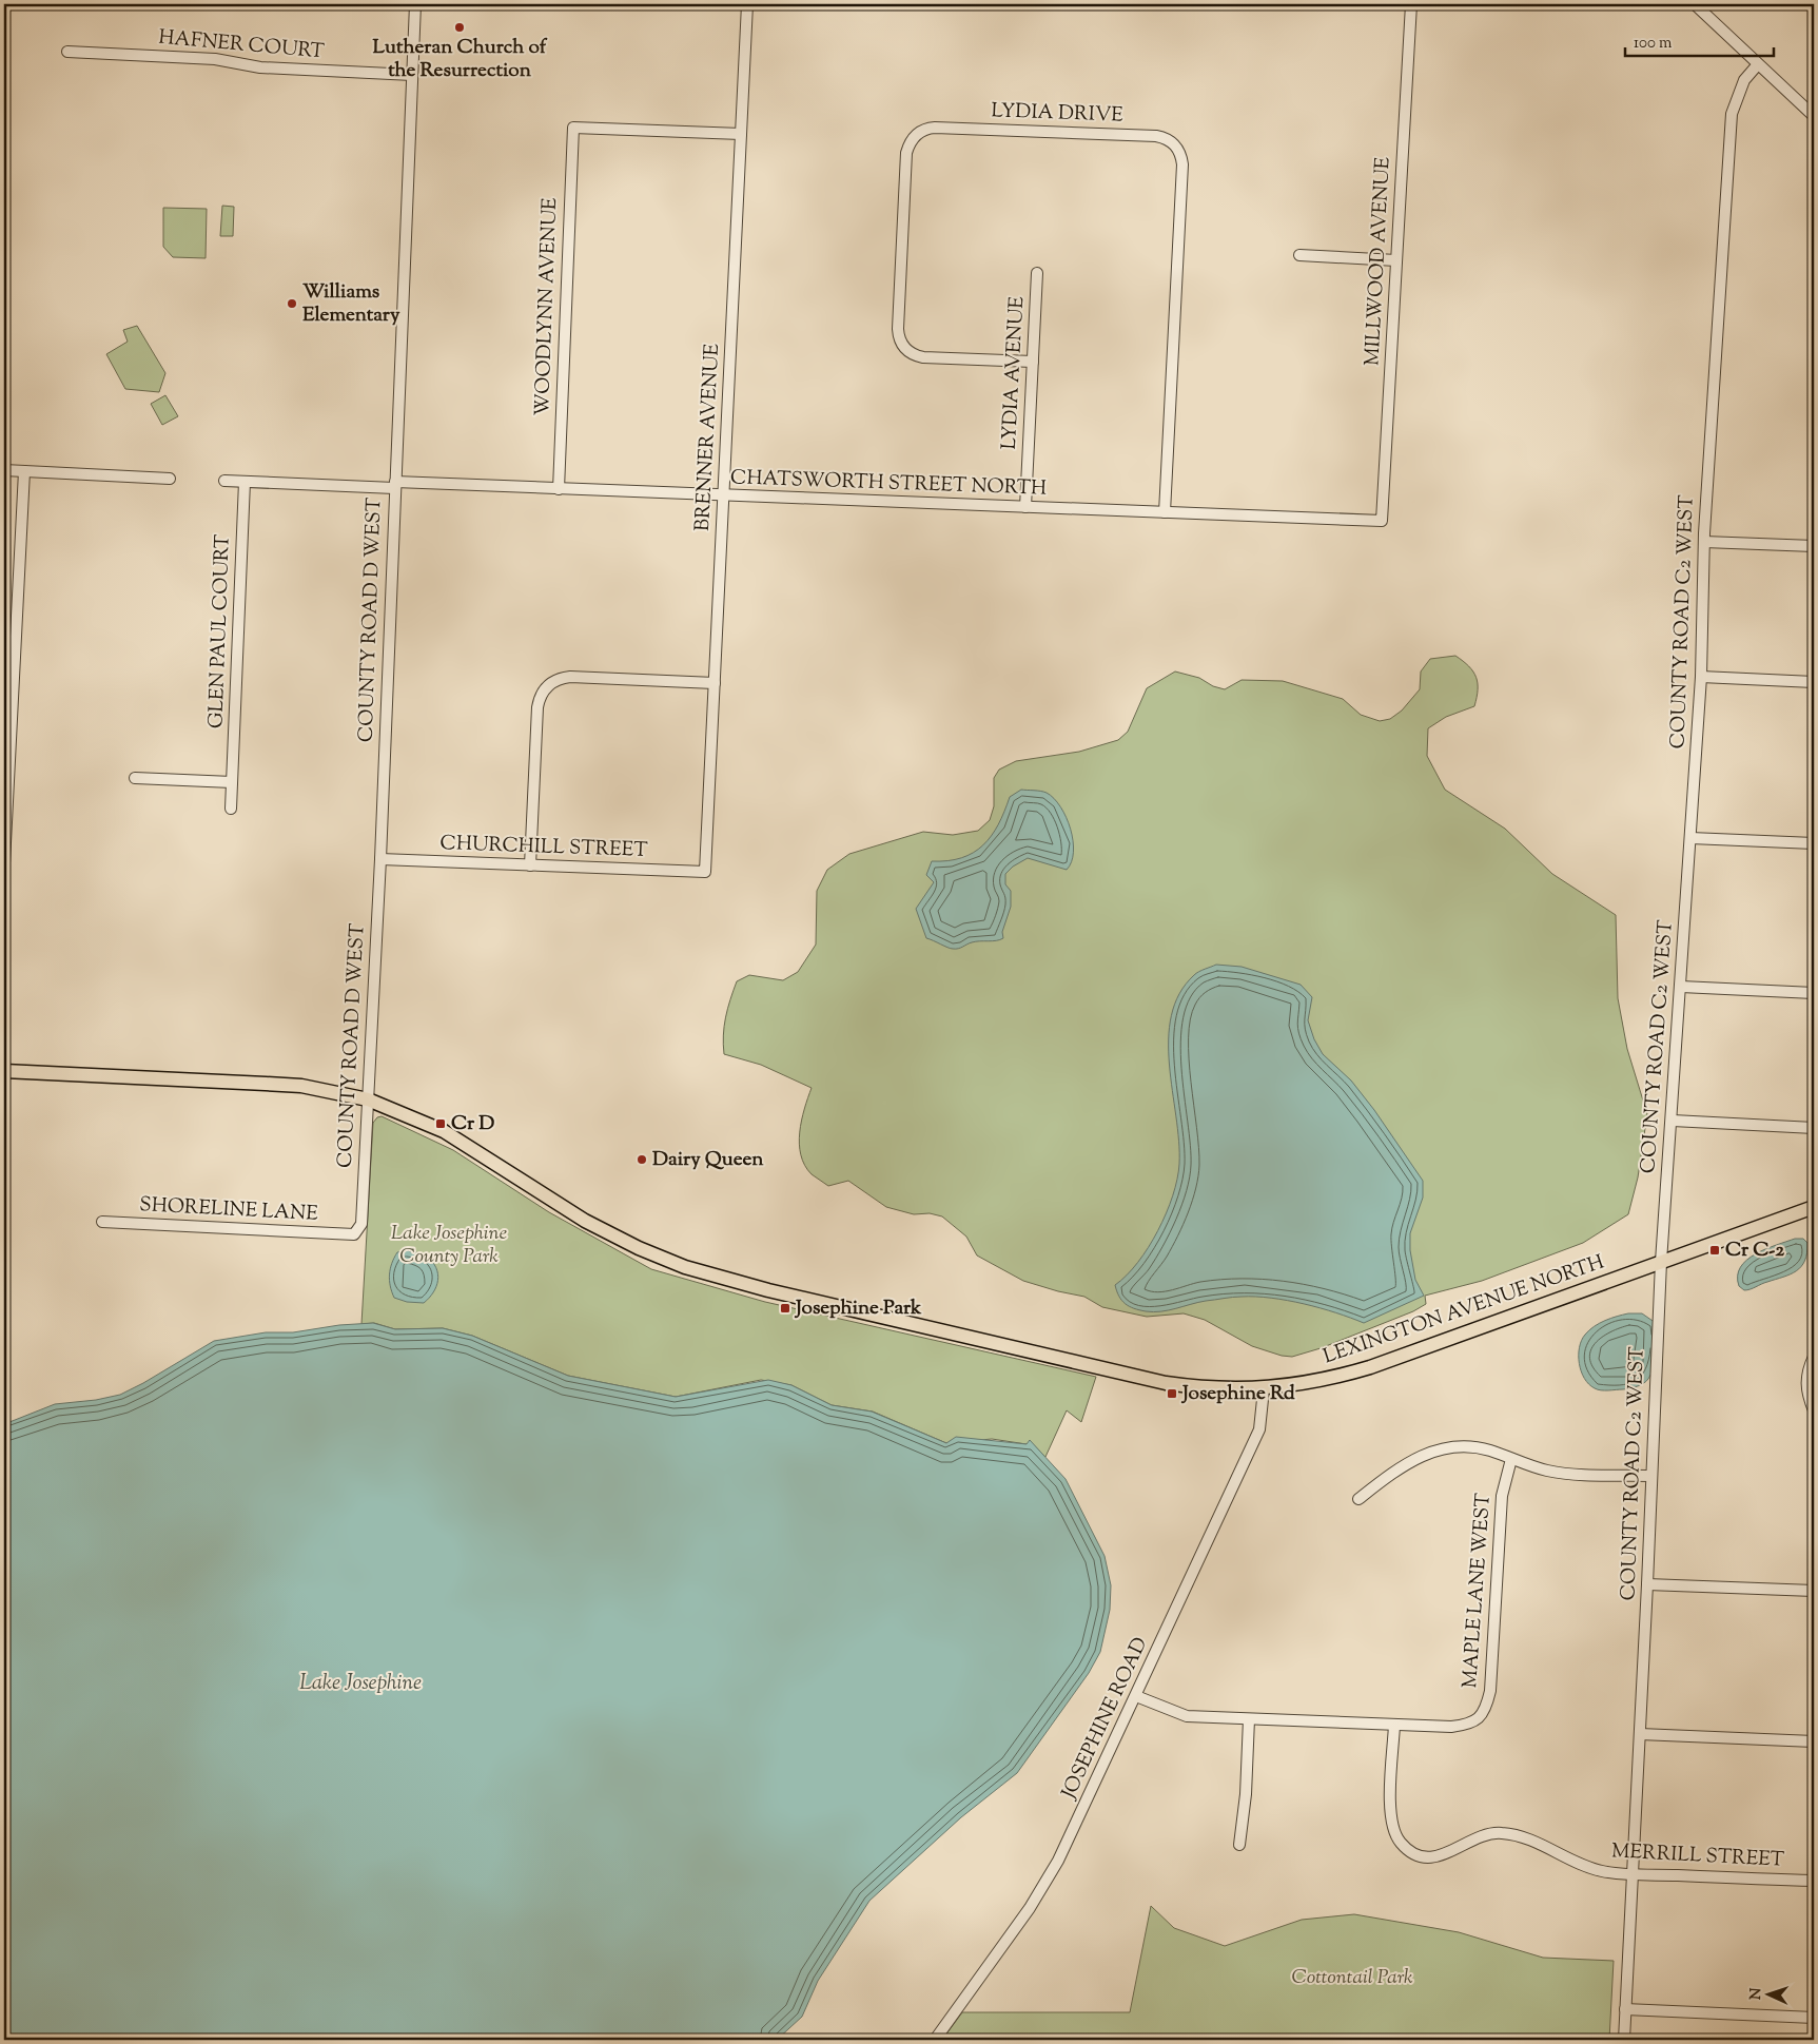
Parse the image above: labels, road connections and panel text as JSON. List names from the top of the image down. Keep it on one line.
{"streets":{"main road":["LEXINGTON AVENUE NORTH"],"street":["HAFNER COURT","LYDIA DRIVE","MILLWOOD AVENUE","WOODLYNN AVENUE","LYDIA AVENUE","BRENNER AVENUE","CHATSWORTH STREET NORTH","COUNTY ROAD D WEST","COUNTY ROAD C2 WEST","GLEN PAUL COURT","CHURCHILL STREET","SHORELINE LANE","MAPLE LANE WEST","JOSEPHINE ROAD","MERRILL STREET"]},"crossings":[["HAFNER COURT","COUNTY ROAD D WEST"],["LYDIA DRIVE","LYDIA AVENUE"],["LYDIA DRIVE","CHATSWORTH STREET NORTH"],["MILLWOOD AVENUE","CHATSWORTH STREET NORTH"],["WOODLYNN AVENUE","BRENNER AVENUE"],["WOODLYNN AVENUE","CHATSWORTH STREET NORTH"],["LYDIA AVENUE","CHATSWORTH STREET NORTH"],["BRENNER AVENUE","CHATSWORTH STREET NORTH"],["BRENNER AVENUE","CHURCHILL STREET"],["CHATSWORTH STREET NORTH","COUNTY ROAD D WEST"],["CHATSWORTH STREET NORTH","GLEN PAUL COURT"],["COUNTY ROAD D WEST","CHURCHILL STREET"],["COUNTY ROAD D WEST","SHORELINE LANE"],["COUNTY ROAD D WEST","LEXINGTON AVENUE NORTH"],["COUNTY ROAD C2 WEST","LEXINGTON AVENUE NORTH"],["COUNTY ROAD C2 WEST","MERRILL STREET"],["LEXINGTON AVENUE NORTH","JOSEPHINE ROAD"],["MAPLE LANE WEST","MERRILL STREET"]],"water":["Lake Josephine"],"parks":["Lake Josephine County Park","Cottontail Park"],"places":{"other":["Lutheran Church of the Resurrection","Williams Elementary","Dairy Queen"],"transit":["Cr D","Cr C-2","Josephine Park","Josephine Rd"]},"scale_bar":"100 m","north":"left"}
